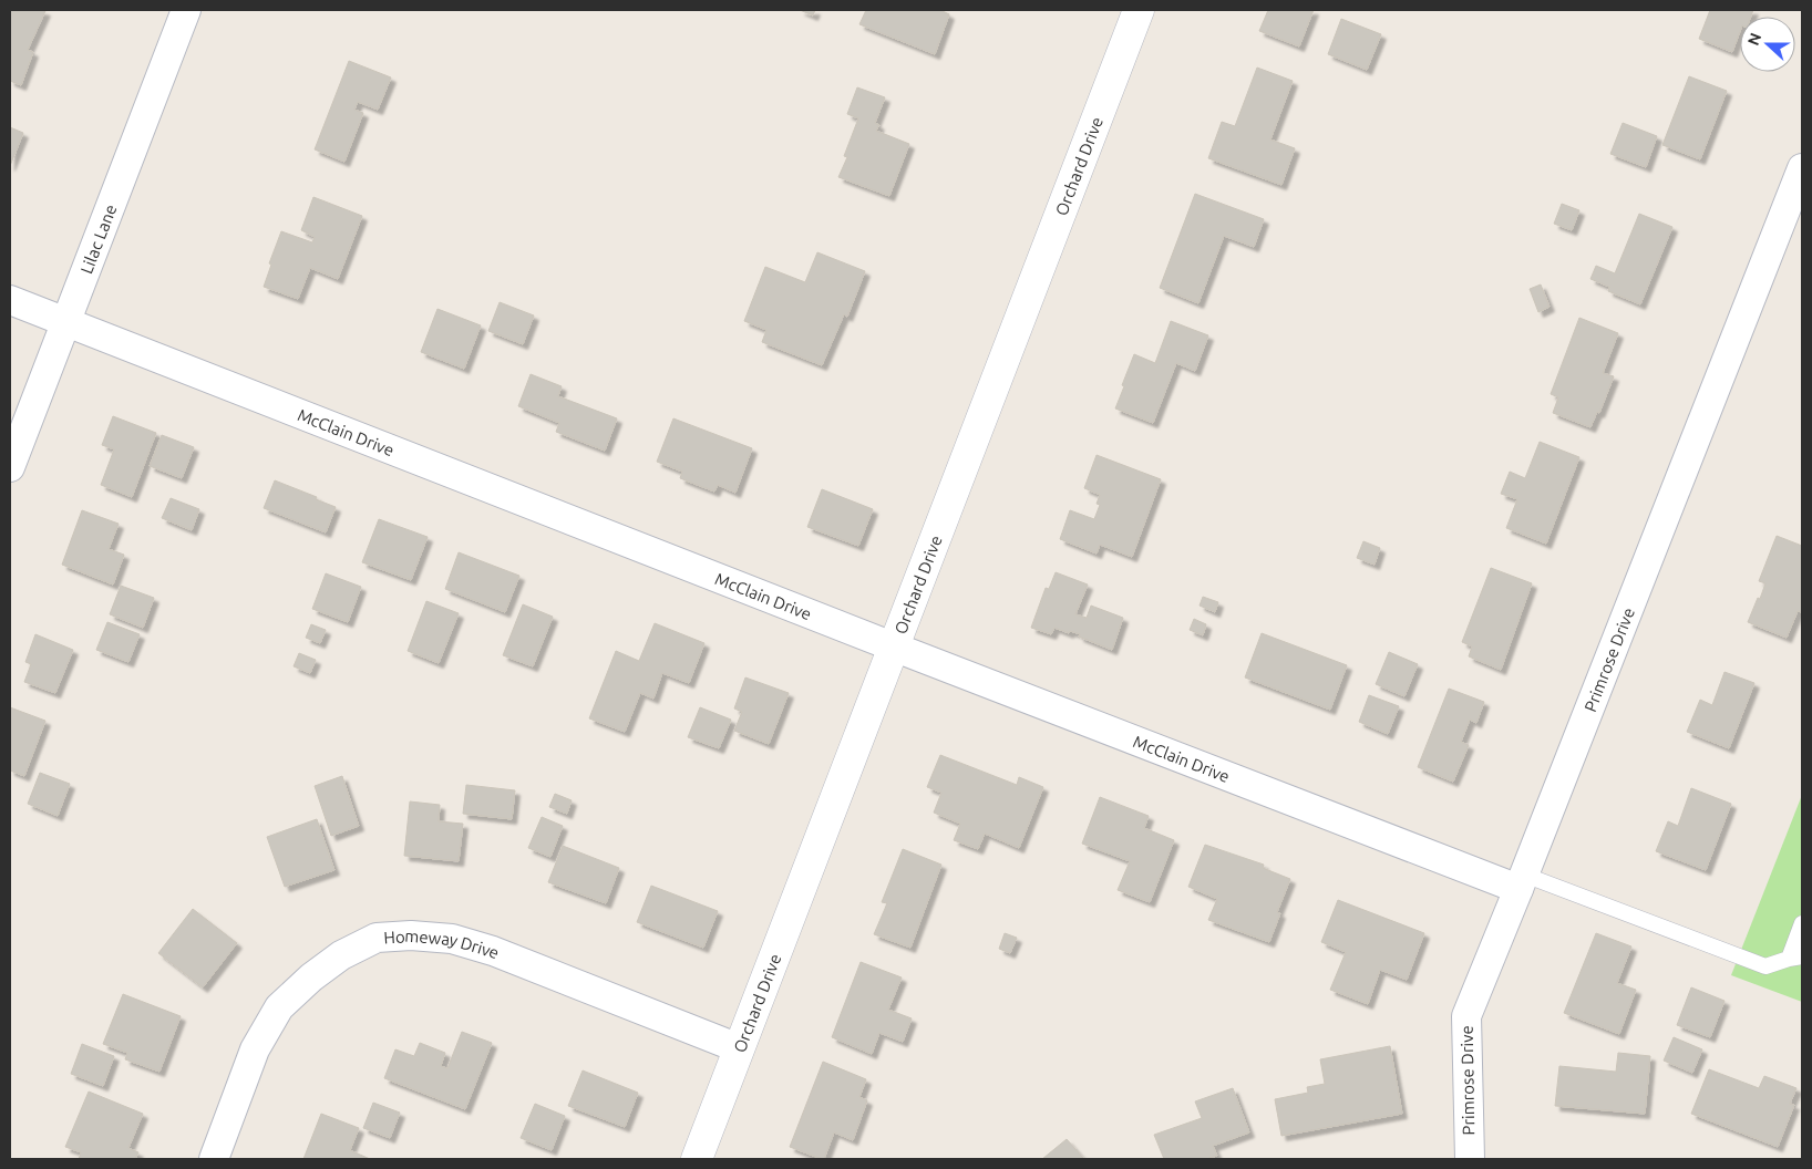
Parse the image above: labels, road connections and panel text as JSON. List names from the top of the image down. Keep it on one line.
{"streets":{"street":["Orchard Drive","Lilac Lane","McClain Drive","Primrose Drive","Homeway Drive"]},"crossings":[["Orchard Drive","McClain Drive"],["Orchard Drive","Homeway Drive"],["Lilac Lane","McClain Drive"],["McClain Drive","Primrose Drive"]],"north":"left"}
